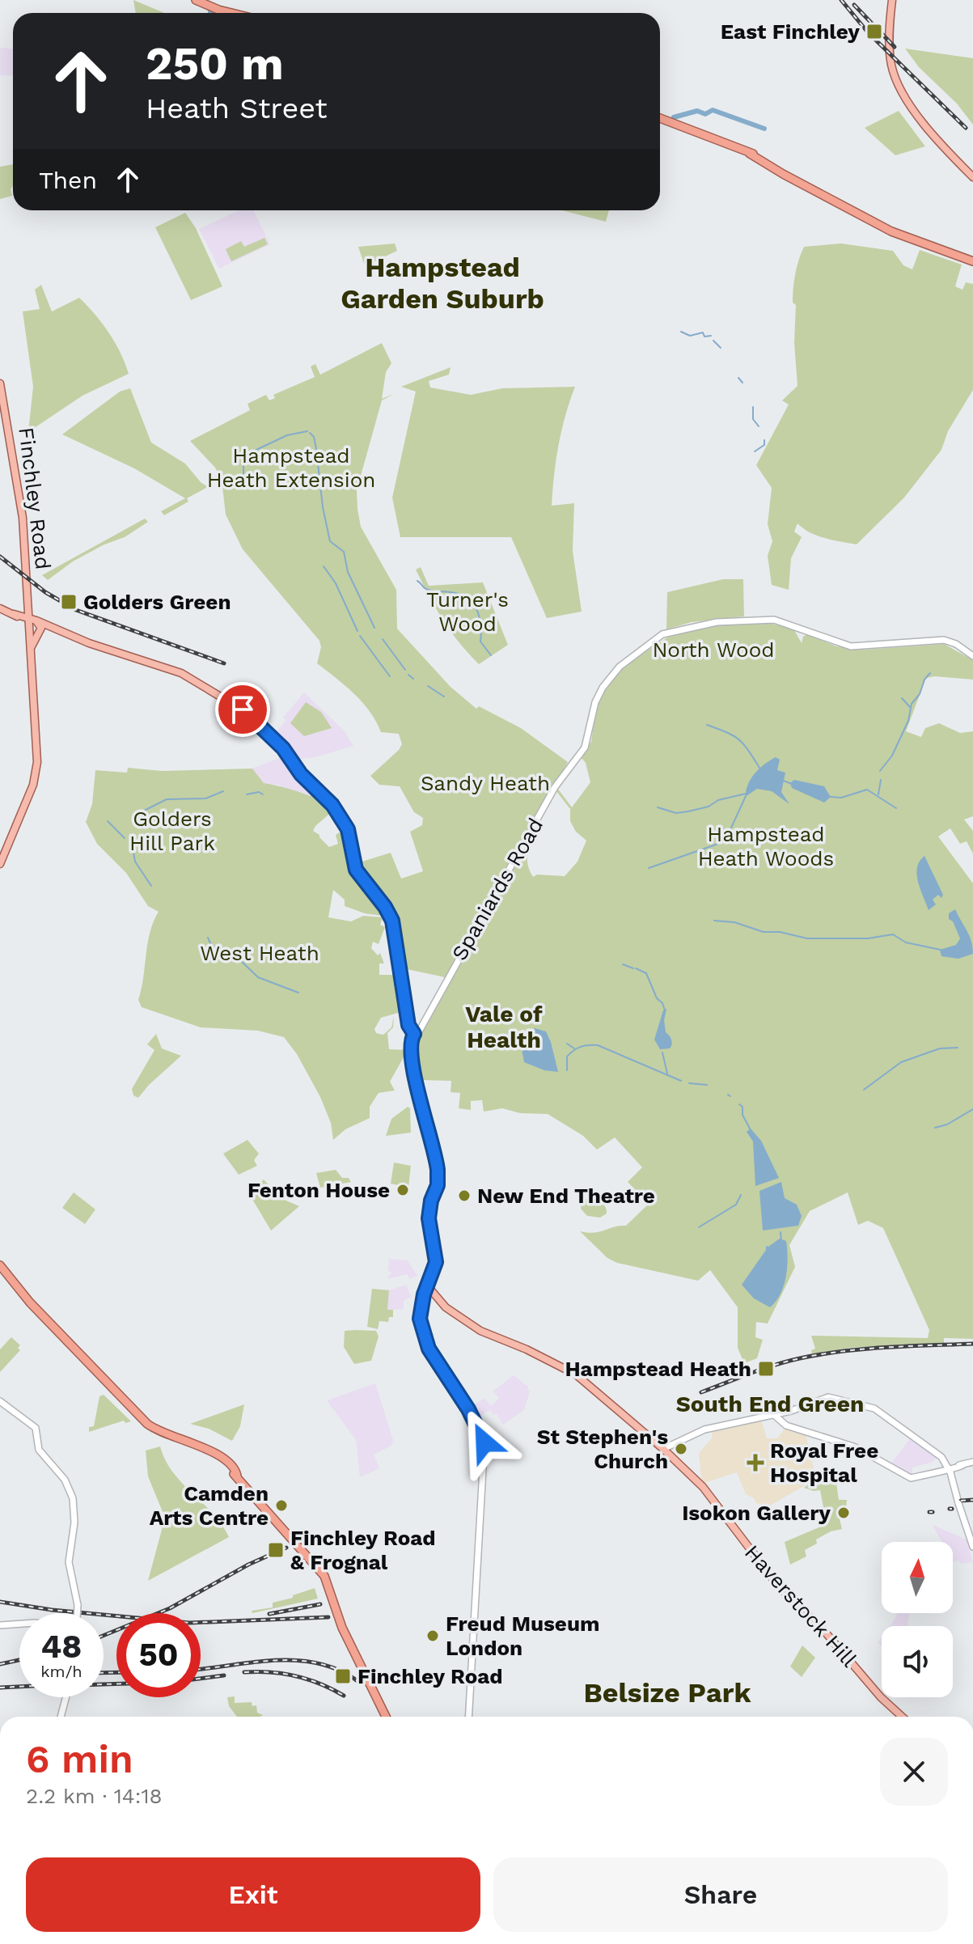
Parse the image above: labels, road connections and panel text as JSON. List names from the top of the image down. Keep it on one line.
{"streets":{"main road":["Finchley Road","Spaniards Road","Haverstock Hill"]},"districts":["Hampstead Garden Suburb","Vale of Health","South End Green","Belsize Park"],"parks":["Hampstead Heath Extension","Turner's Wood","North Wood","Sandy Heath","Golders Hill Park","Hampstead Heath Woods","West Heath"],"places":{"transit":["East Finchley","Golders Green","Hampstead Heath","Finchley Road & Frognal","Finchley Road"],"other":["Fenton House","New End Theatre","St Stephen's Church","Camden Arts Centre","Isokon Gallery","Freud Museum London"],"health":["Royal Free Hospital"]},"north":"top","page":{"turn":["250 m","Heath Street"],"then":"Then","speed":"48 km/h","limit":"50","heading":["6 min","2.2 km · 14:18"],"buttons":["Exit","Share"]}}
